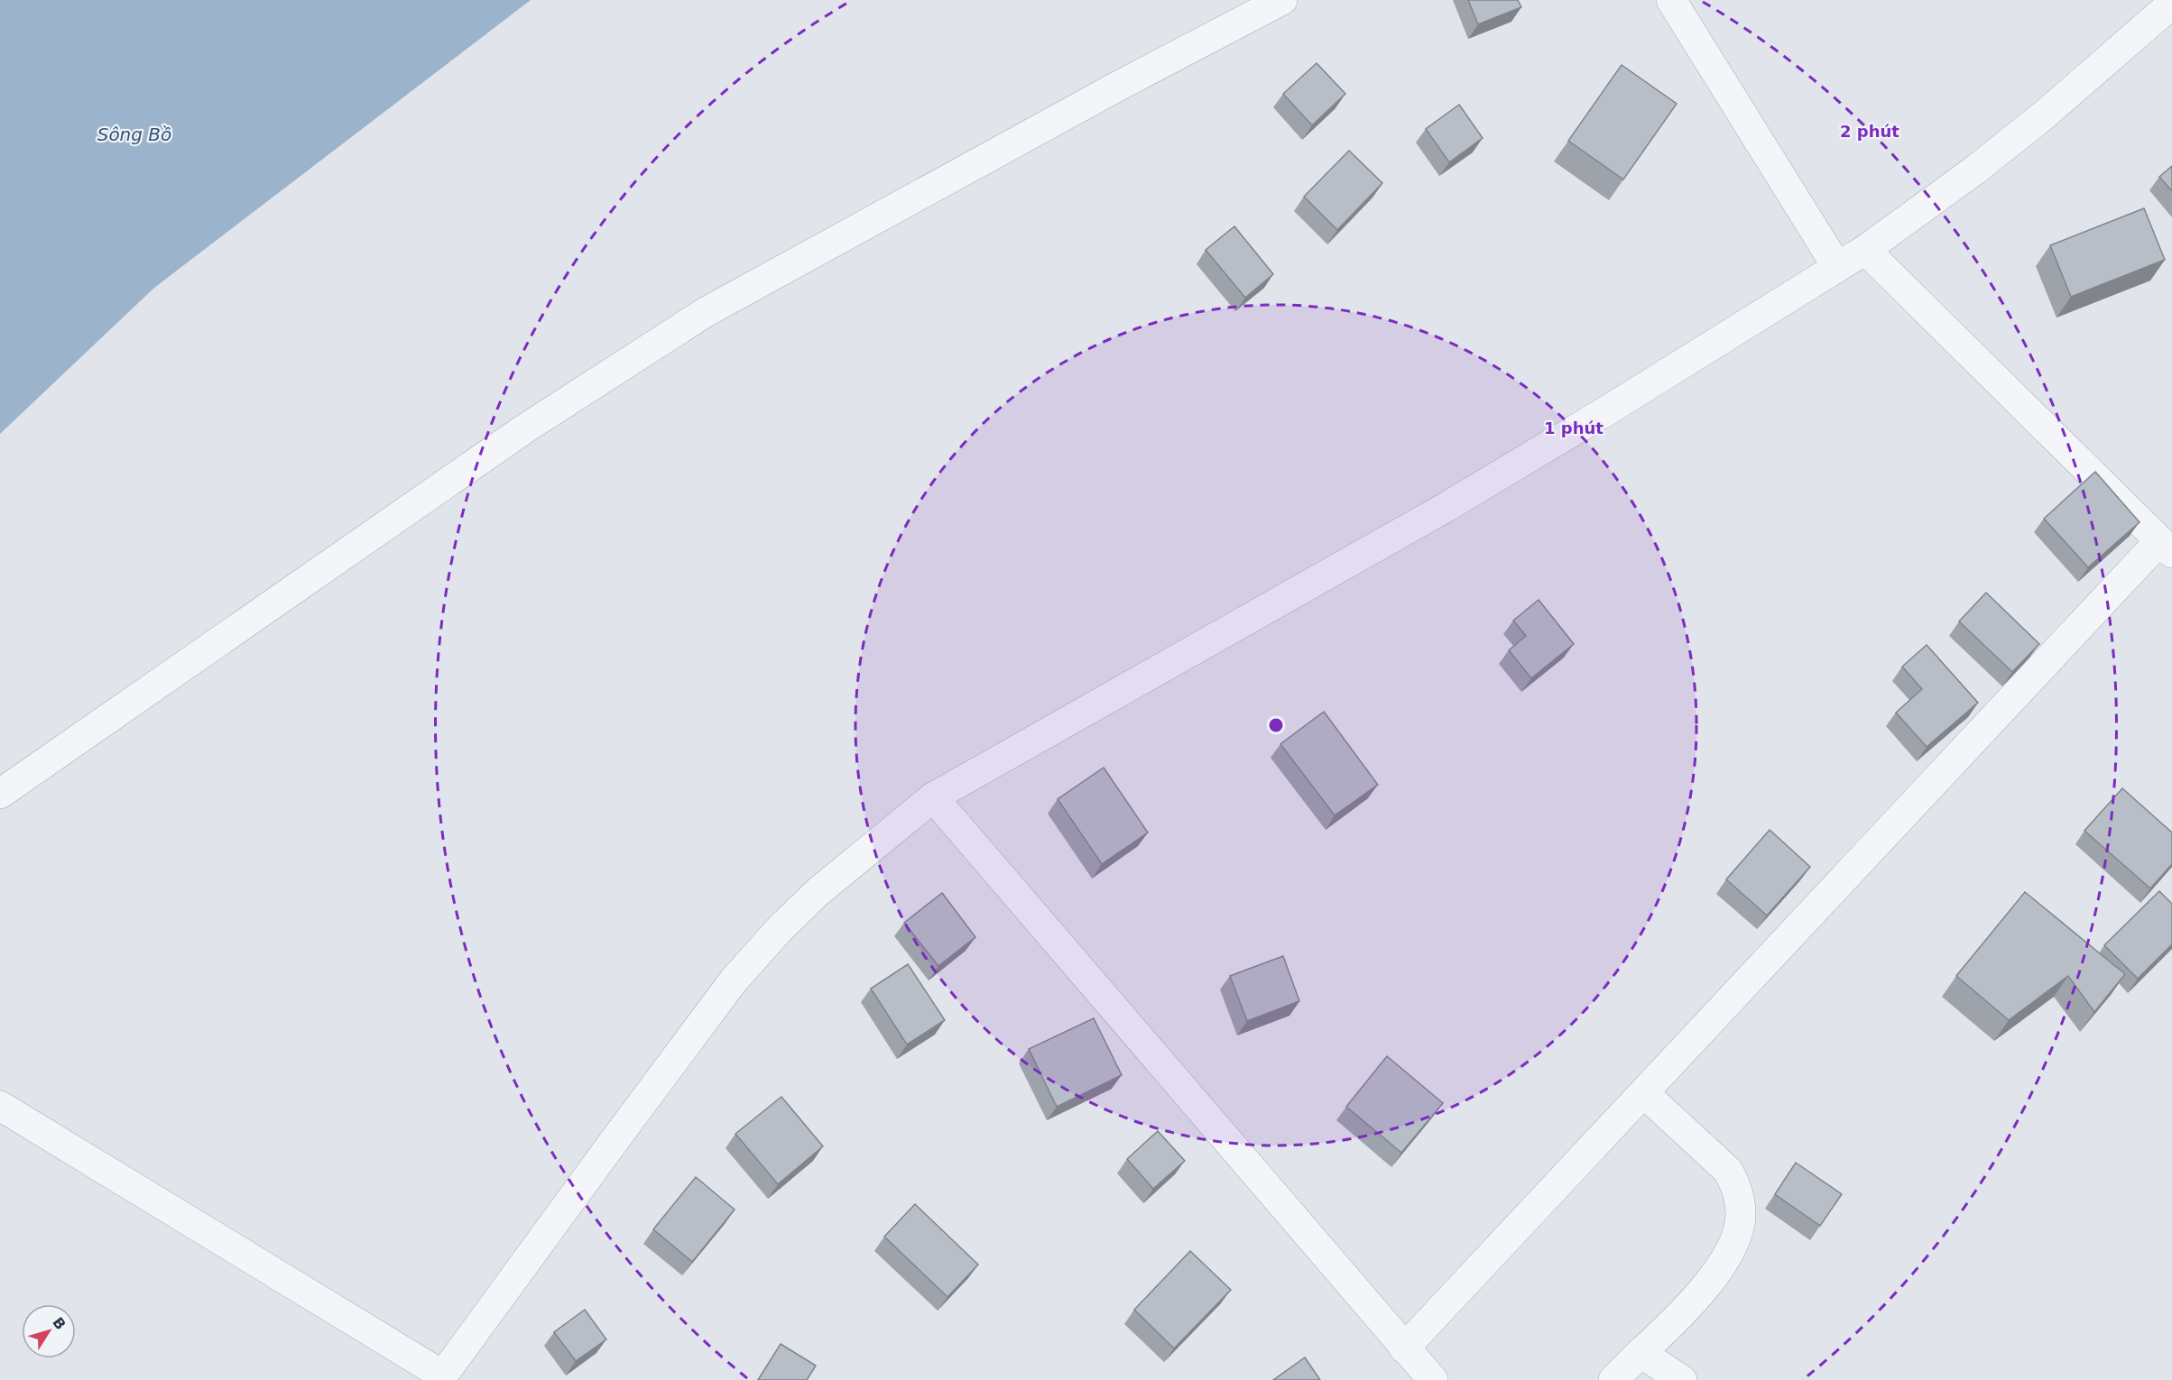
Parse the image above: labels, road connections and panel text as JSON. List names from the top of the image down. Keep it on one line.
{"water":["Sông Bồ"],"north":"top right","rings":["2 phút","1 phút"]}
